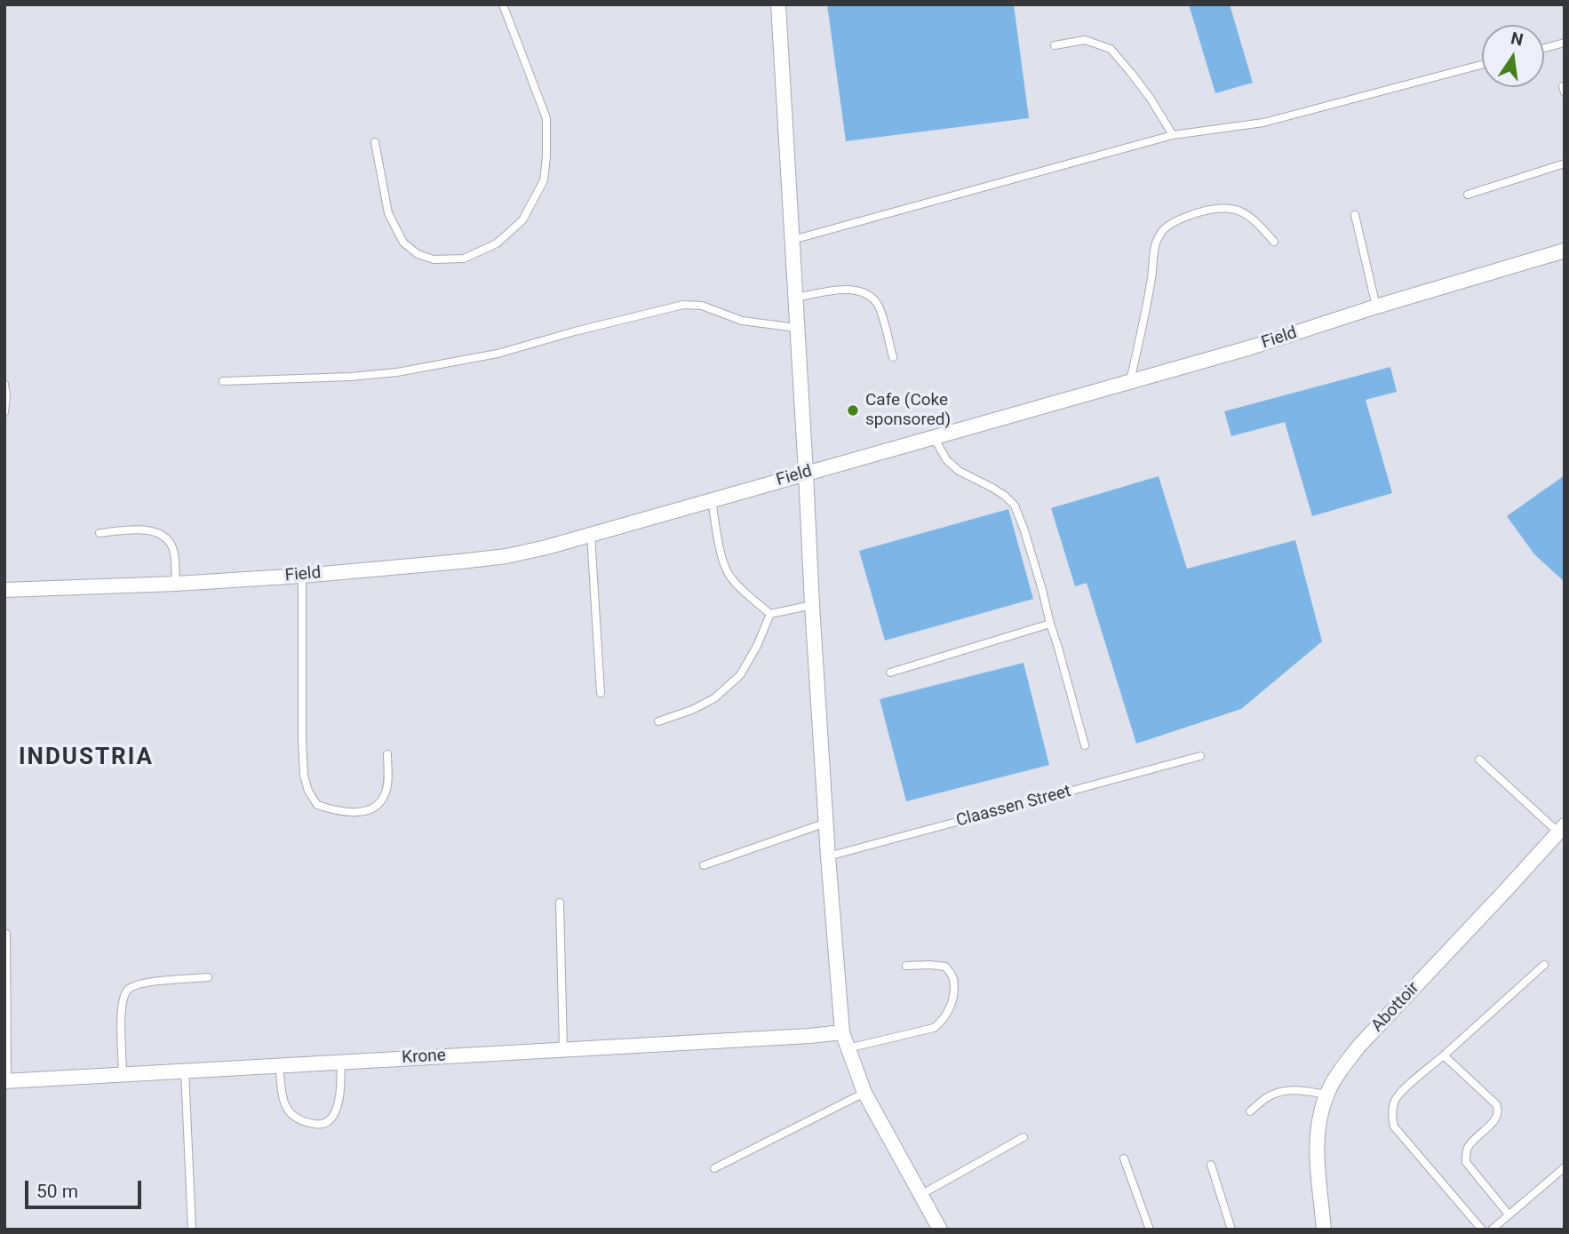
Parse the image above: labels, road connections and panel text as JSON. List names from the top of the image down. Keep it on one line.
{"streets":{"street":["Field","Abottoir","Krone"],"lane":["Claassen Street"]},"districts":["INDUSTRIA"],"places":["Cafe (Coke sponsored)"],"scale_bar":"50 m","north":"top"}
